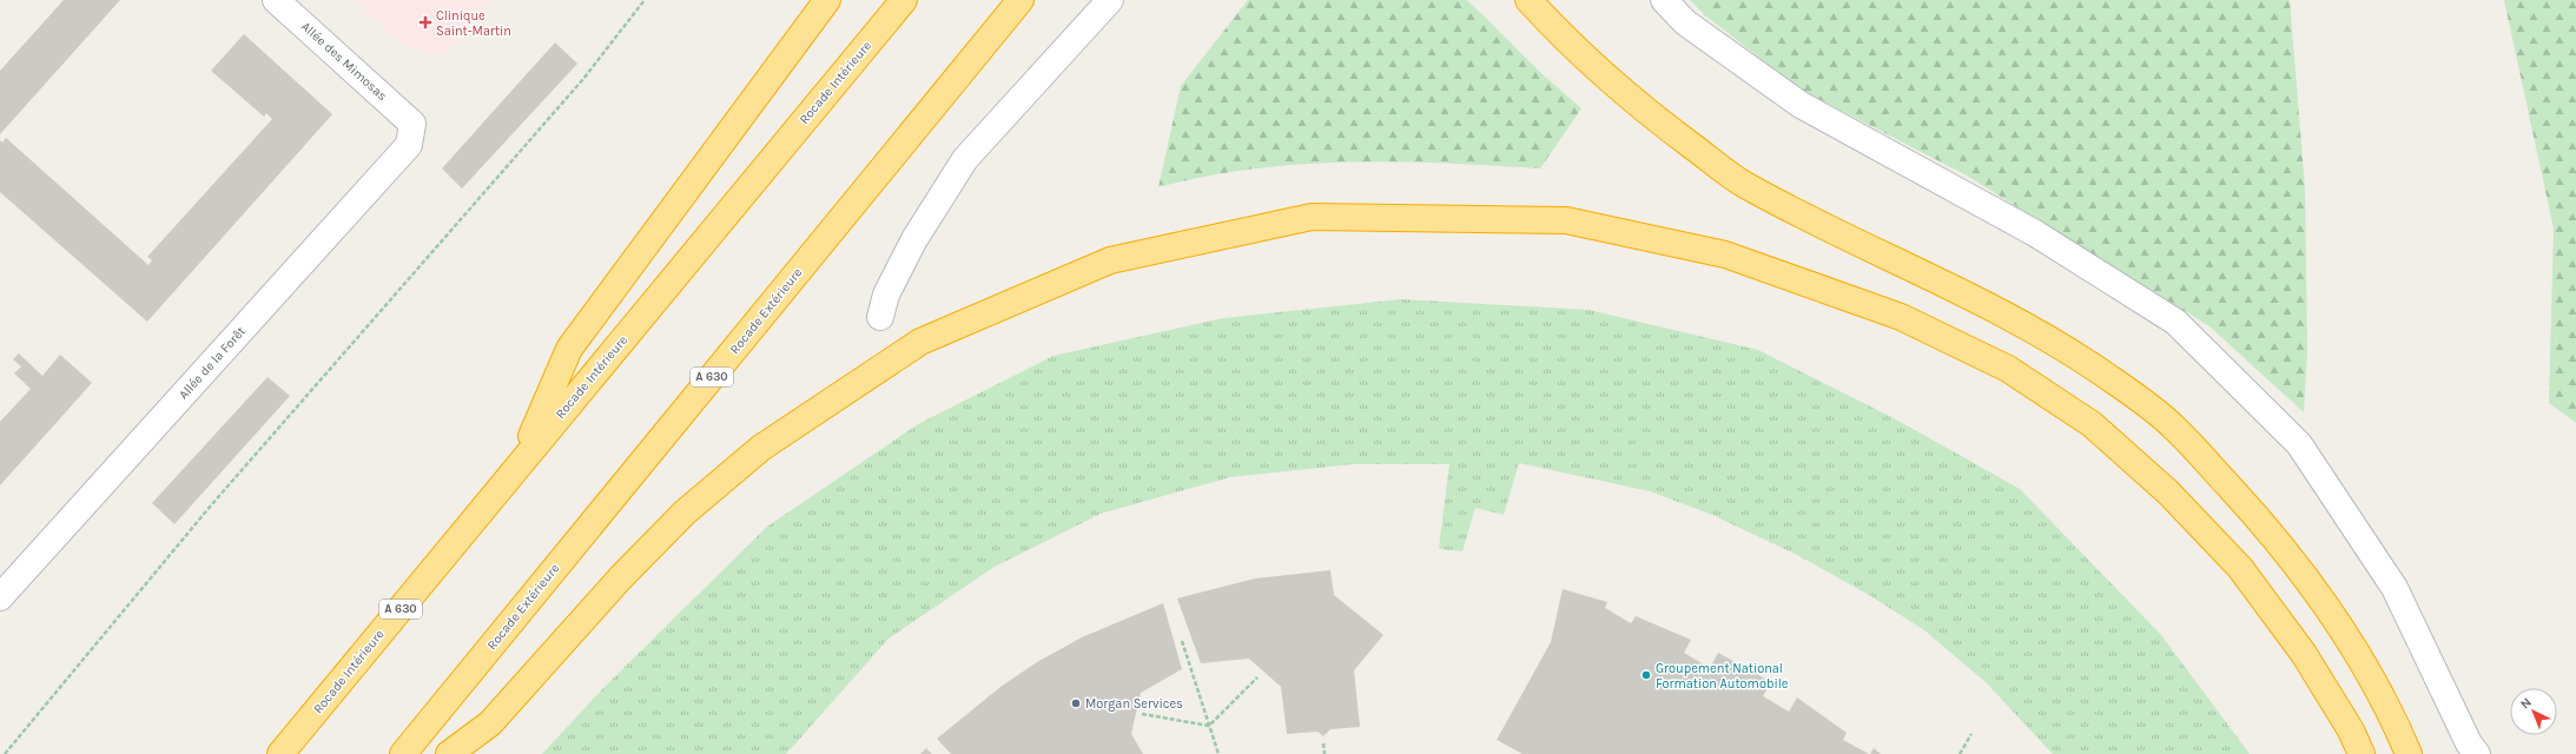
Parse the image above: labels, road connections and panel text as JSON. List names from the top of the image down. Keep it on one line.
{"streets":{"highway":["Rocade Intérieure","Rocade Extérieure","A 630"],"street":["Allée des Mimosas","Allée de la Forêt"]},"crossings":[["Allée des Mimosas","Allée de la Forêt"]],"places":{"health":["Clinique Saint-Martin"],"other":["Groupement National Formation Automobile","Morgan Services"]},"north":"top left"}
